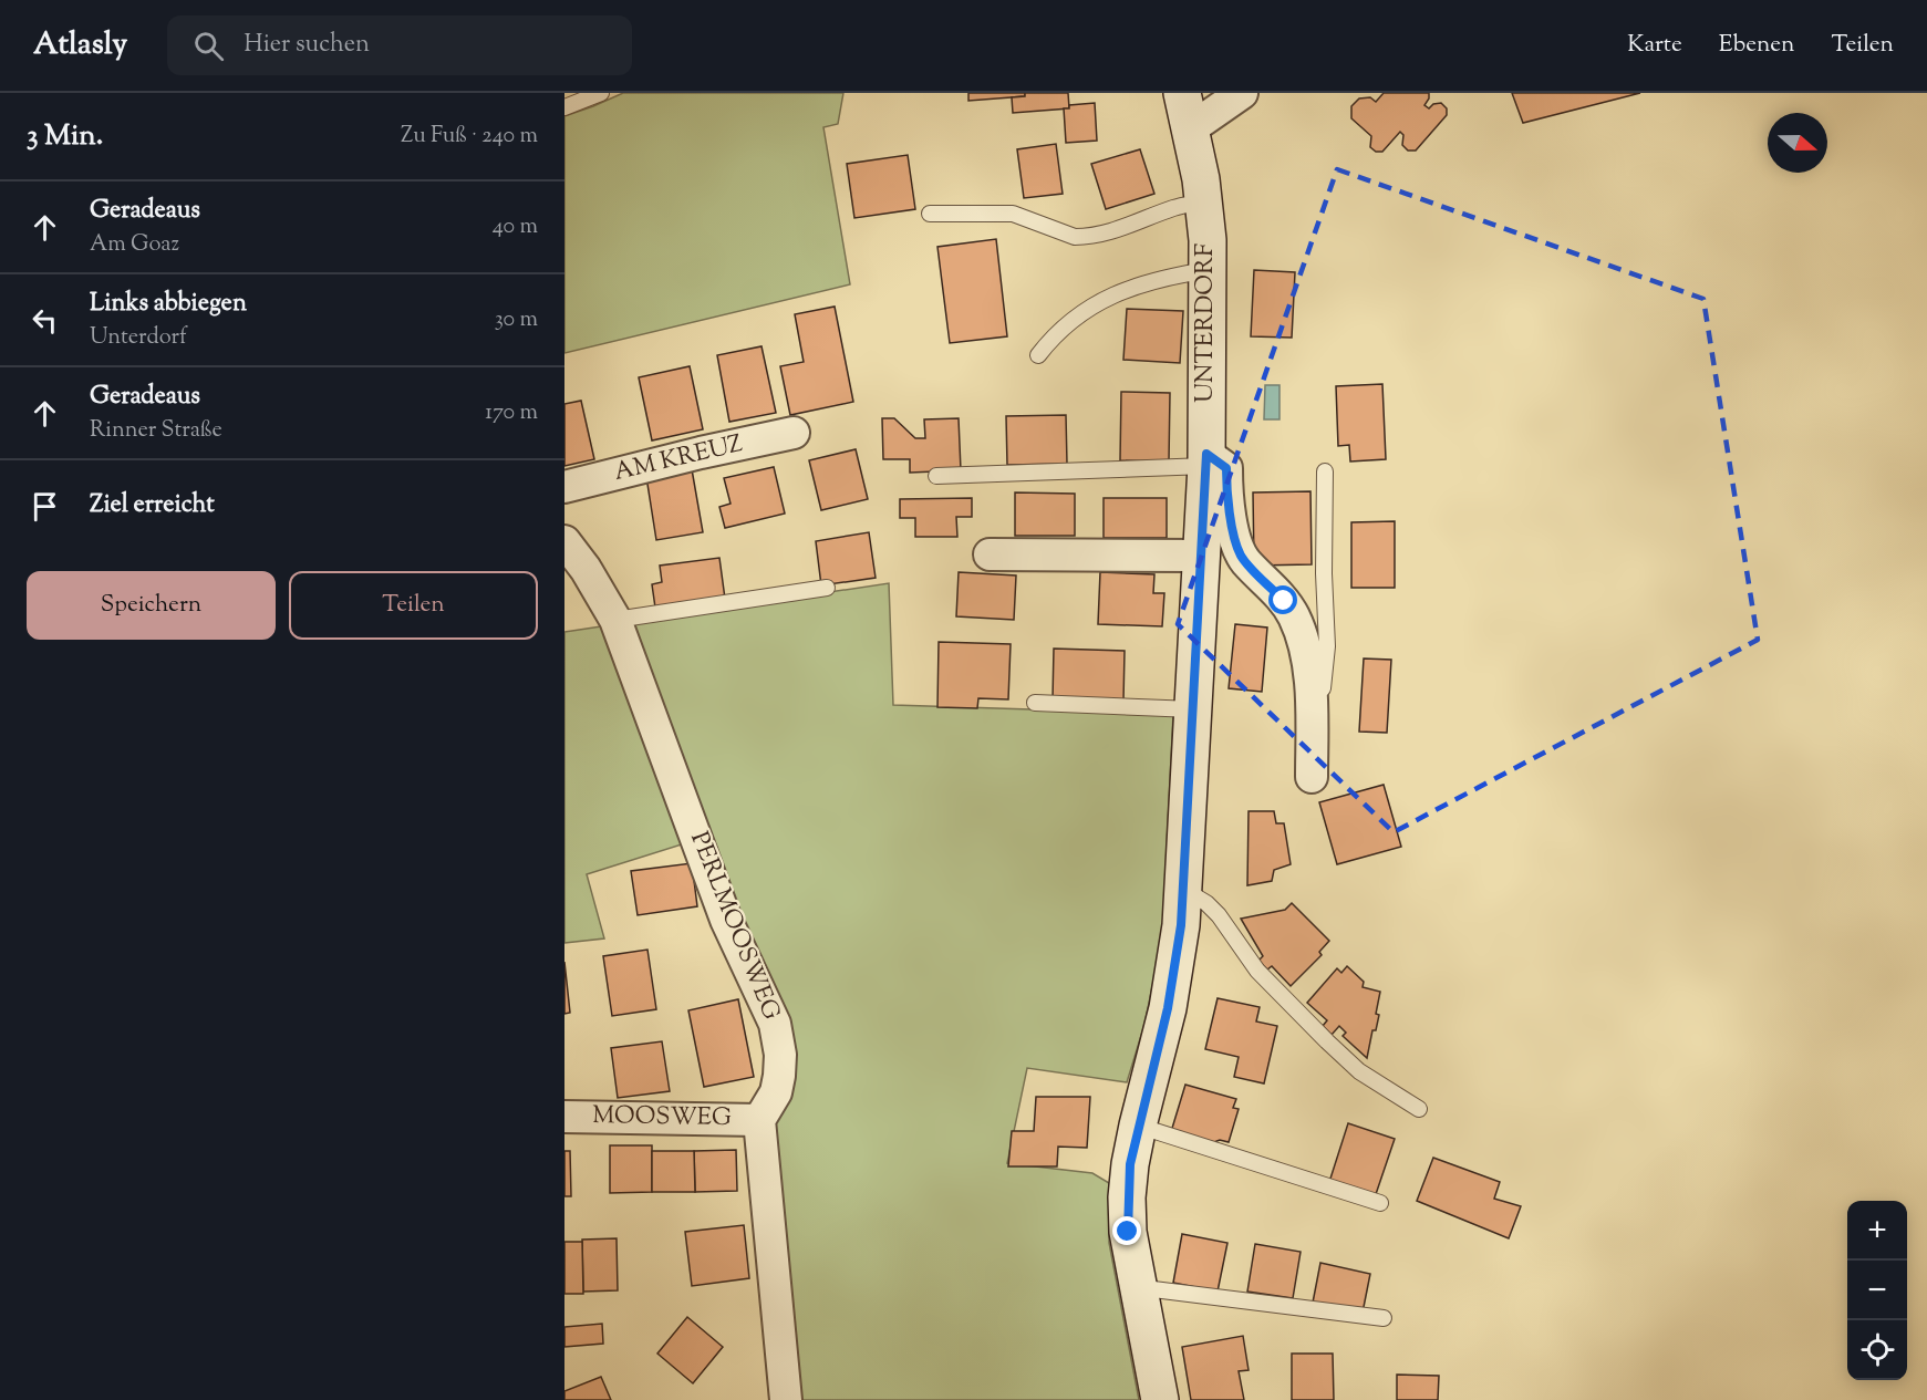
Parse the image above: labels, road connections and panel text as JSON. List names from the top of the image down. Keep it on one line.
{"streets":{"main road":["UNTERDORF"],"street":["AM KREUZ","PERLMOOSWEG","MOOSWEG"]},"crossings":[["PERLMOOSWEG","MOOSWEG"]],"north":"right","page":{"header":"Atlasly","search":"Hier suchen","nav":["Karte","Ebenen","Teilen"],"heading":["3 Min.","Zu Fuß · 240 m"],"list":[["Geradeaus","Am Goaz","40 m"],["Links abbiegen","Unterdorf","30 m"],["Geradeaus","Rinner Straße","170 m"],"Ziel erreicht"],"buttons":["Speichern","Teilen"],"map_buttons":["+","−"]}}
